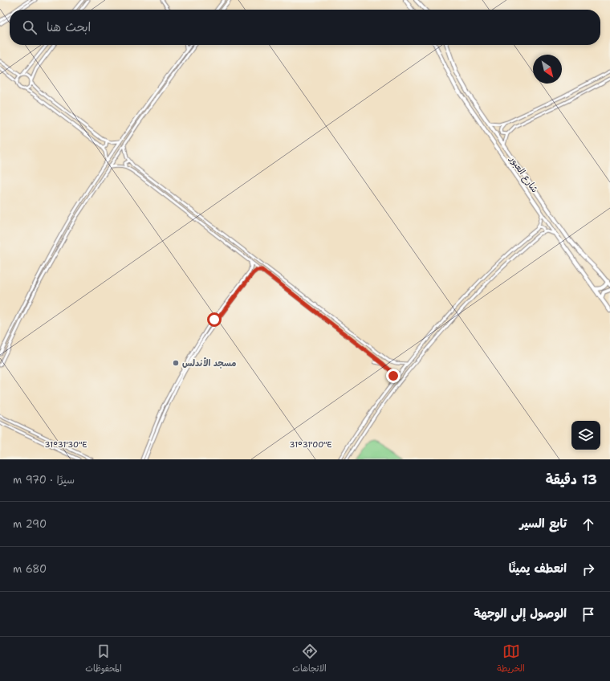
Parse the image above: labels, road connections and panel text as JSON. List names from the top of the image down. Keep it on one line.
{"streets":{"main road":["شارع العبور"]},"places":["مسجد الأندلس"],"north":"bottom right","page":{"search":"ابحث هنا","heading":["13 دقيقة","سيرًا · 970 m"],"list":[["تابع السير","290 m"],["انعطف يمينًا","680 m"],"الوصول إلى الوجهة"],"nav":["الخريطة","الاتجاهات","المحفوظات"]},"coordinates":["31°31'30\"E","31°31'00\"E"]}
